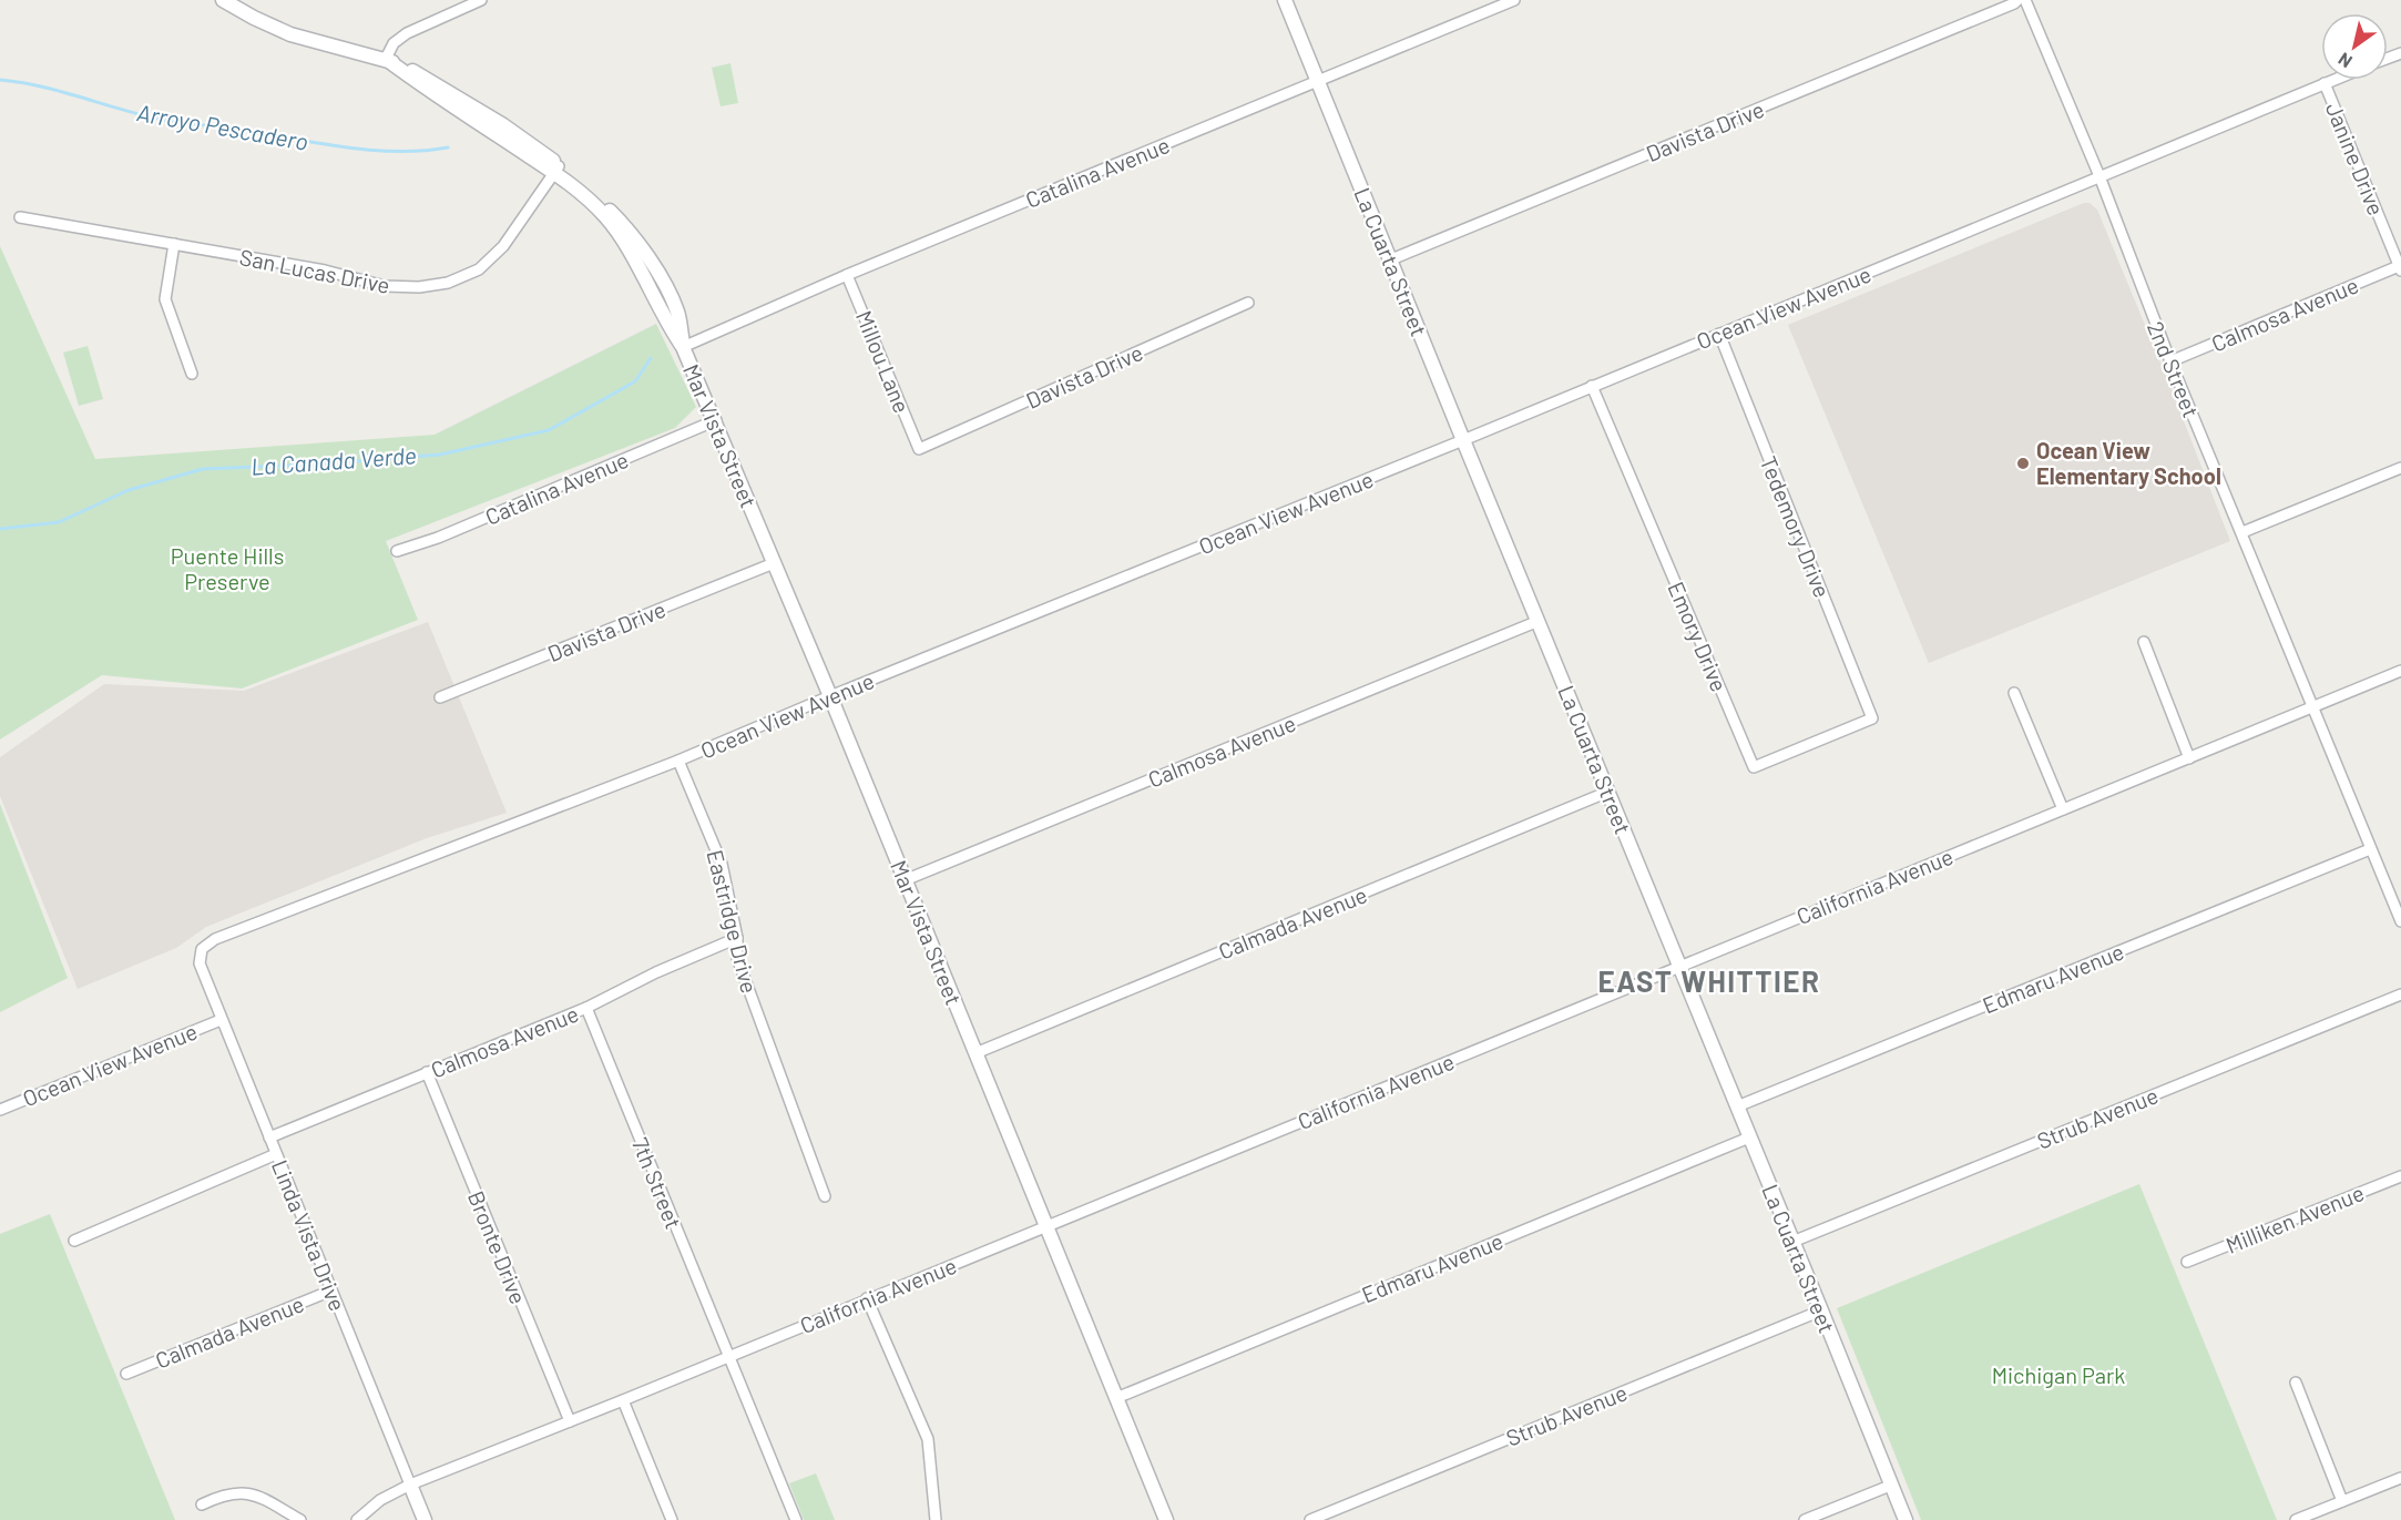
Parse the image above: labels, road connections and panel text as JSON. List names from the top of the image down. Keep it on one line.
{"streets":{"street":["Davista Drive","Janine Drive","Catalina Avenue","La Cuarta Street","San Lucas Drive","Ocean View Avenue","Calmosa Avenue","Millou Lane","2nd Street","Mar Vista Street","Tedemory Drive","Emory Drive","California Avenue","Eastridge Drive","Calmada Avenue","Edmaru Avenue","Strub Avenue","7th Street","Milliken Avenue","Linda Vista Drive","Bronte Drive"]},"crossings":[["Davista Drive","La Cuarta Street"],["Davista Drive","Millou Lane"],["Davista Drive","Mar Vista Street"],["Janine Drive","Ocean View Avenue"],["Janine Drive","Calmosa Avenue"],["Catalina Avenue","La Cuarta Street"],["Catalina Avenue","Millou Lane"],["Catalina Avenue","Mar Vista Street"],["La Cuarta Street","Ocean View Avenue"],["La Cuarta Street","Calmosa Avenue"],["La Cuarta Street","California Avenue"],["La Cuarta Street","Calmada Avenue"],["La Cuarta Street","Edmaru Avenue"],["La Cuarta Street","Strub Avenue"],["San Lucas Drive","Mar Vista Street"],["Ocean View Avenue","2nd Street"],["Ocean View Avenue","Mar Vista Street"],["Ocean View Avenue","Tedemory Drive"],["Ocean View Avenue","Emory Drive"],["Ocean View Avenue","Eastridge Drive"],["Ocean View Avenue","Linda Vista Drive"],["Calmosa Avenue","2nd Street"],["Calmosa Avenue","Mar Vista Street"],["Calmosa Avenue","Eastridge Drive"],["Calmosa Avenue","7th Street"],["Calmosa Avenue","Linda Vista Drive"],["Calmosa Avenue","Bronte Drive"],["2nd Street","California Avenue"],["2nd Street","Edmaru Avenue"],["Mar Vista Street","California Avenue"],["Mar Vista Street","Calmada Avenue"],["Mar Vista Street","Edmaru Avenue"],["Tedemory Drive","Emory Drive"],["California Avenue","7th Street"],["California Avenue","Linda Vista Drive"],["California Avenue","Bronte Drive"],["Calmada Avenue","Linda Vista Drive"]],"districts":["EAST WHITTIER"],"water":["Arroyo Pescadero","La Canada Verde"],"parks":["Puente Hills Preserve","Michigan Park"],"places":["Ocean View Elementary School"],"north":"bottom left"}
